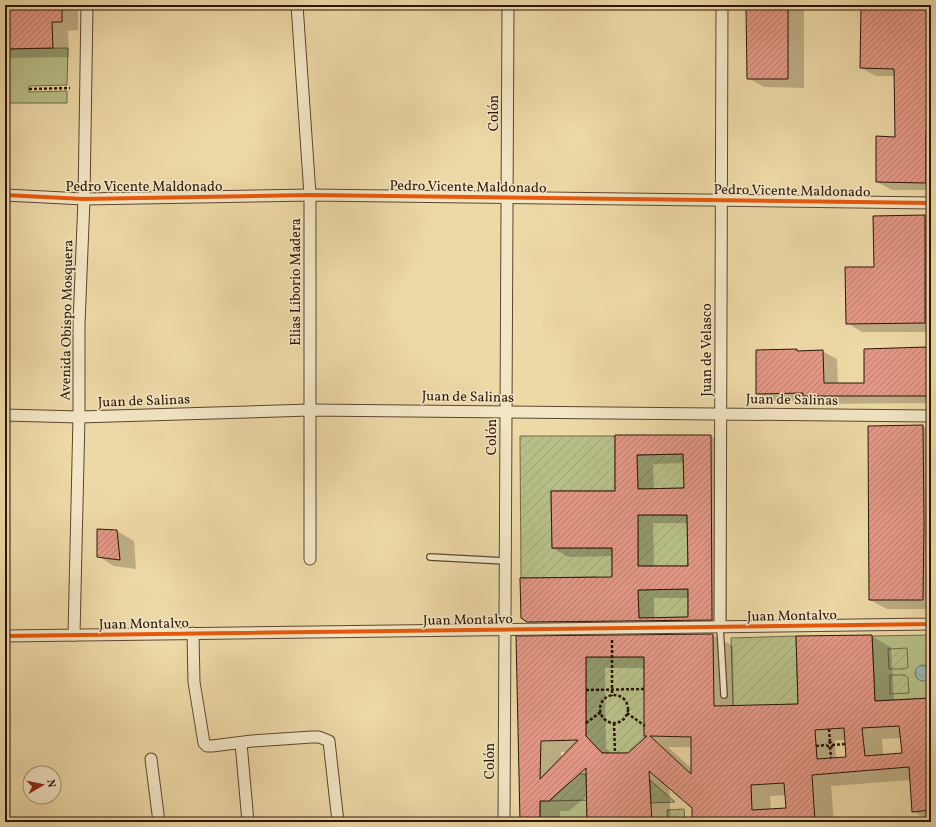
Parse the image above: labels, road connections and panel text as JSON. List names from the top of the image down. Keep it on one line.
{"streets":{"street":["Colón","Pedro Vicente Maldonado","Elias Liborio Madera","Avenida Obispo Mosquera","Juan de Velasco","Juan de Salinas","Juan Montalvo"]},"crossings":[["Colón","Pedro Vicente Maldonado"],["Colón","Juan de Salinas"],["Colón","Juan Montalvo"],["Pedro Vicente Maldonado","Elias Liborio Madera"],["Pedro Vicente Maldonado","Avenida Obispo Mosquera"],["Pedro Vicente Maldonado","Juan de Velasco"],["Elias Liborio Madera","Juan de Salinas"],["Avenida Obispo Mosquera","Juan de Salinas"],["Avenida Obispo Mosquera","Juan Montalvo"],["Juan de Velasco","Juan de Salinas"],["Juan de Velasco","Juan Montalvo"]],"north":"right"}
